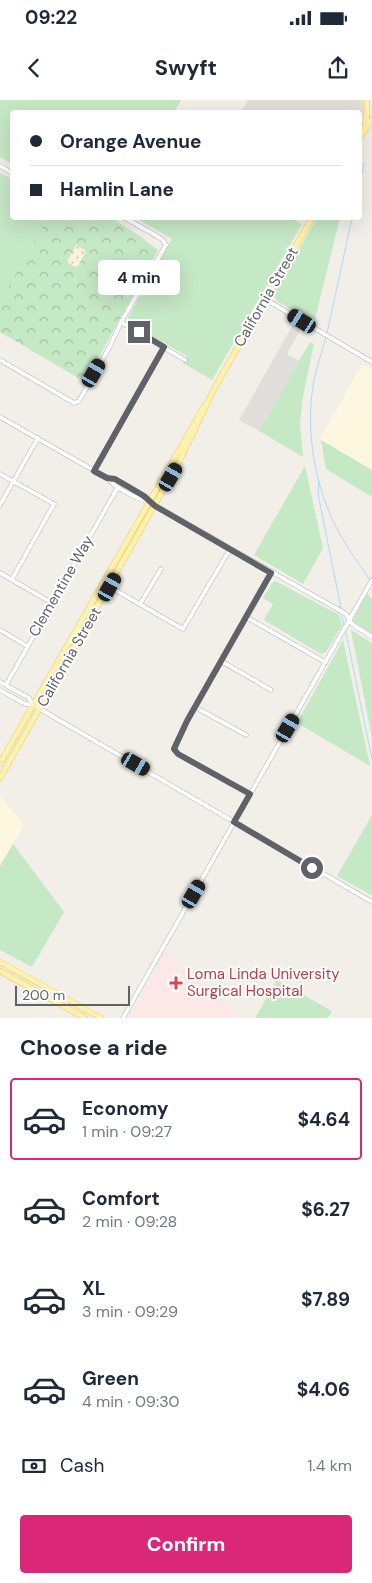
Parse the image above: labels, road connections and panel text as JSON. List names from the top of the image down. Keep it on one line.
{"streets":{"main road":["California Street"],"street":["Clementine Way"]},"places":{"health":["Loma Linda University Surgical Hospital"]},"scale_bar":"200 m","page":{"status":"09:22","header":"Swyft","banner":["Orange Avenue","Hamlin Lane"],"bubble":"4 min","scale":"200 m","heading":"Choose a ride","list":[{"name":"Economy","note":"1 min · 09:27","value":"$4.64"},{"name":"Comfort","note":"2 min · 09:28","value":"$6.27"},{"name":"XL","note":"3 min · 09:29","value":"$7.89"},{"name":"Green","note":"4 min · 09:30","value":"$4.06"}],"pay":["Cash","1.4 km"],"buttons":"Confirm"}}
